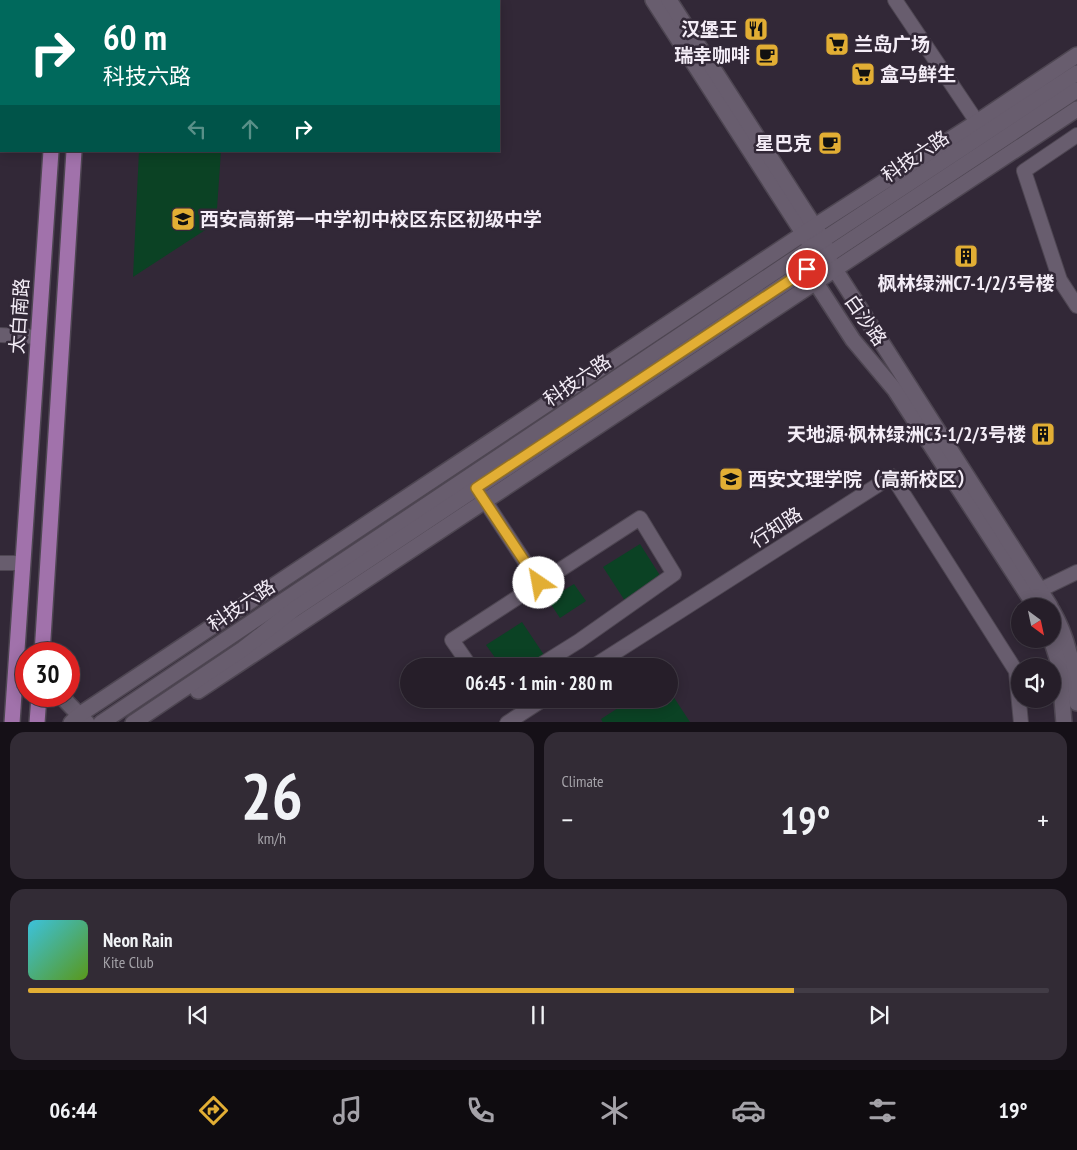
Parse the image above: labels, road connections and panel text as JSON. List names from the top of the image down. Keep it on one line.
{"streets":{"main road":["科技六路","太白南路","白沙路"],"street":["行知路"]},"crossings":[["科技六路","白沙路"]],"places":{"restaurant":["汉堡王"],"supermarket":["兰岛广场","盒马鲜生"],"cafe":["瑞幸咖啡","星巴克"],"school or university":["西安高新第一中学初中校区东区初级中学","西安文理学院（高新校区）"],"building":["枫林绿洲C7-1/2/3号楼","天地源·枫林绿洲C3-1/2/3号楼"]},"north":"bottom right","page":{"turn":["60 m","科技六路"],"limit":"30","trip":"06:45 · 1 min · 280 m","tile":[["26","km/h"],"Climate"],"heat":["−","19°","+"],"song":["Neon Rain","Kite Club"],"tabs":["06:44","19°"]}}
